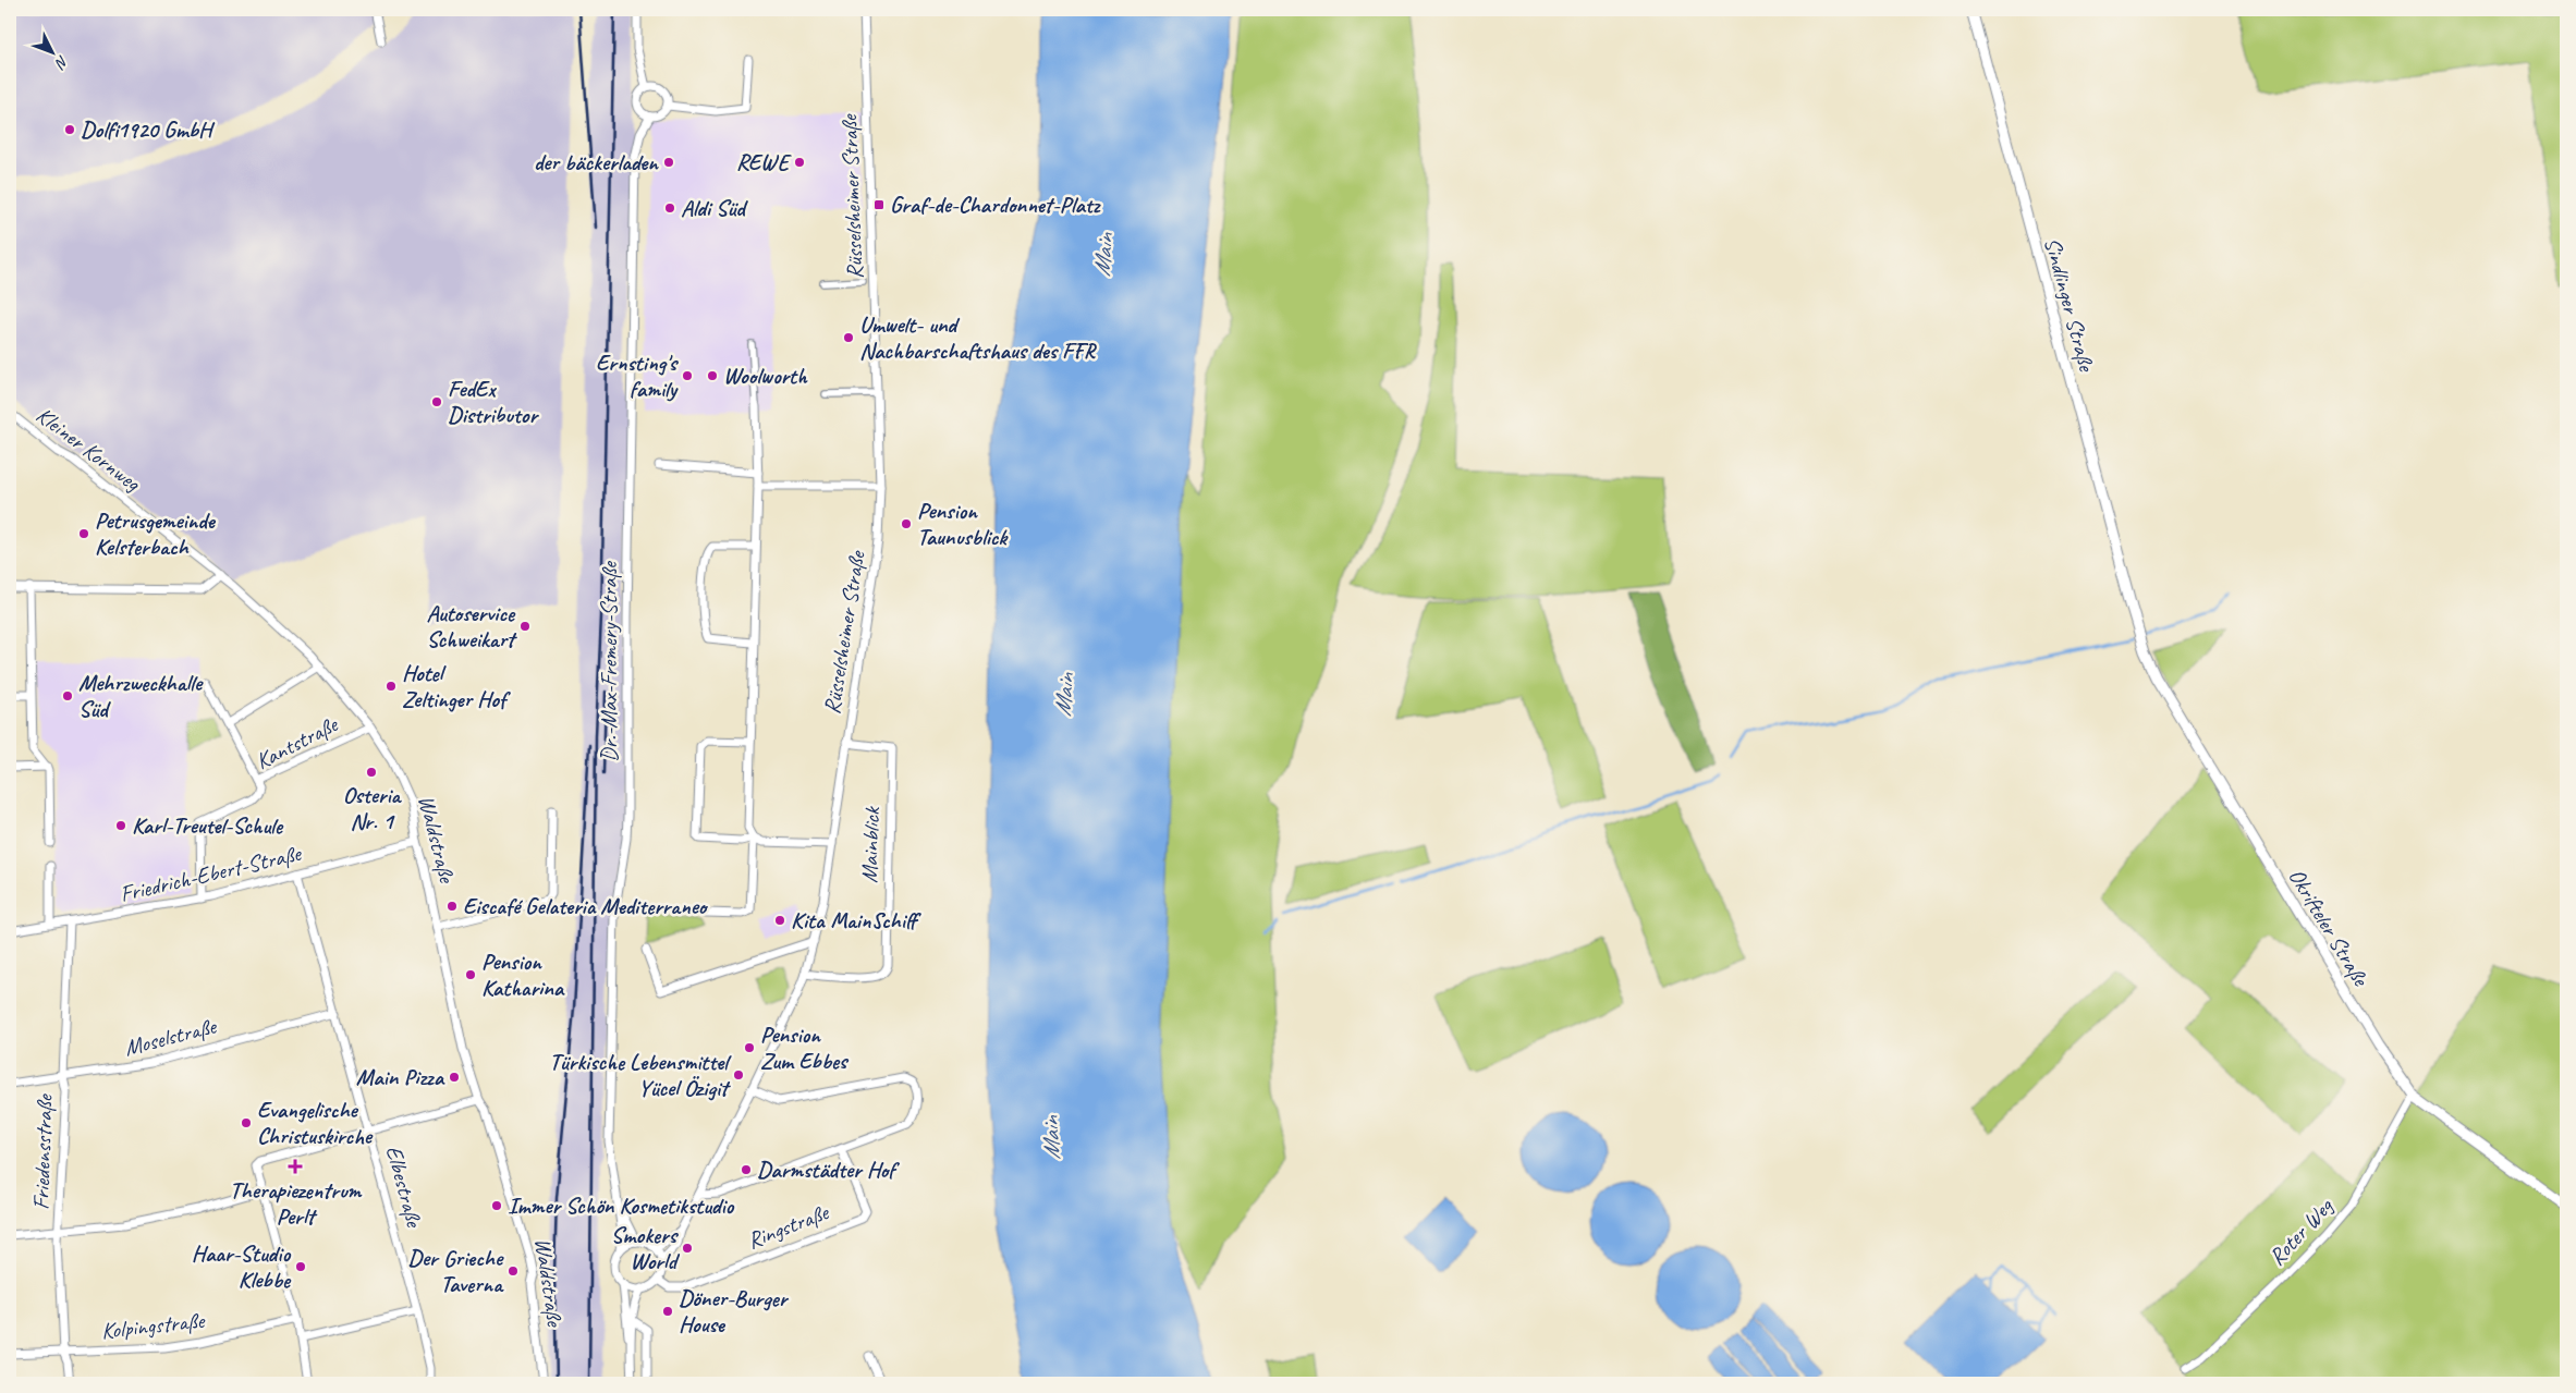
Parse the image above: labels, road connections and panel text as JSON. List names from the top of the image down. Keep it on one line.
{"streets":{"street":["Rüsselsheimer Straße","Sindlinger Straße","Kleiner Kornweg","Dr.-Max-Fremery-Straße","Kantstraße","Waldstraße","Mainblick","Friedrich-Ebert-Straße","Okrifteler Straße","Moselstraße","Friedensstraße","Elbestraße","Ringstraße","Roter Weg","Kolpingstraße"]},"crossings":[["Rüsselsheimer Straße","Dr.-Max-Fremery-Straße"],["Rüsselsheimer Straße","Mainblick"],["Rüsselsheimer Straße","Ringstraße"],["Sindlinger Straße","Okrifteler Straße"],["Kleiner Kornweg","Waldstraße"],["Dr.-Max-Fremery-Straße","Ringstraße"],["Kantstraße","Waldstraße"],["Kantstraße","Friedrich-Ebert-Straße"],["Waldstraße","Friedrich-Ebert-Straße"],["Friedrich-Ebert-Straße","Friedensstraße"],["Friedrich-Ebert-Straße","Elbestraße"],["Okrifteler Straße","Roter Weg"],["Moselstraße","Friedensstraße"],["Moselstraße","Elbestraße"],["Friedensstraße","Kolpingstraße"]],"water":["Main"],"places":{"other":["Dolfi1920 GmbH","der bäckerladen","REWE","Aldi Süd","Umwelt- und Nachbarschaftshaus des FFR","Ernsting's family","Woolworth","FedEx Distributor","Pension Taunusblick","Petrusgemeinde Kelsterbach","Autoservice Schweikart","Hotel Zeltinger Hof","Mehrzweckhalle Süd","Osteria Nr. 1","Karl-Treutel-Schule","Eiscafé Gelateria Mediterraneo","Kita MainSchiff","Pension Katharina","Pension Zum Ebbes","Türkische Lebensmittel Yücel Özigit","Main Pizza","Evangelische Christuskirche","Darmstädter Hof","Immer Schön Kosmetikstudio","Smokers World","Haar-Studio Klebbe","Der Grieche Taverna","Döner-Burger House"],"transit":["Graf-de-Chardonnet-Platz"],"health":["Therapiezentrum Perlt"]},"north":"bottom right"}
